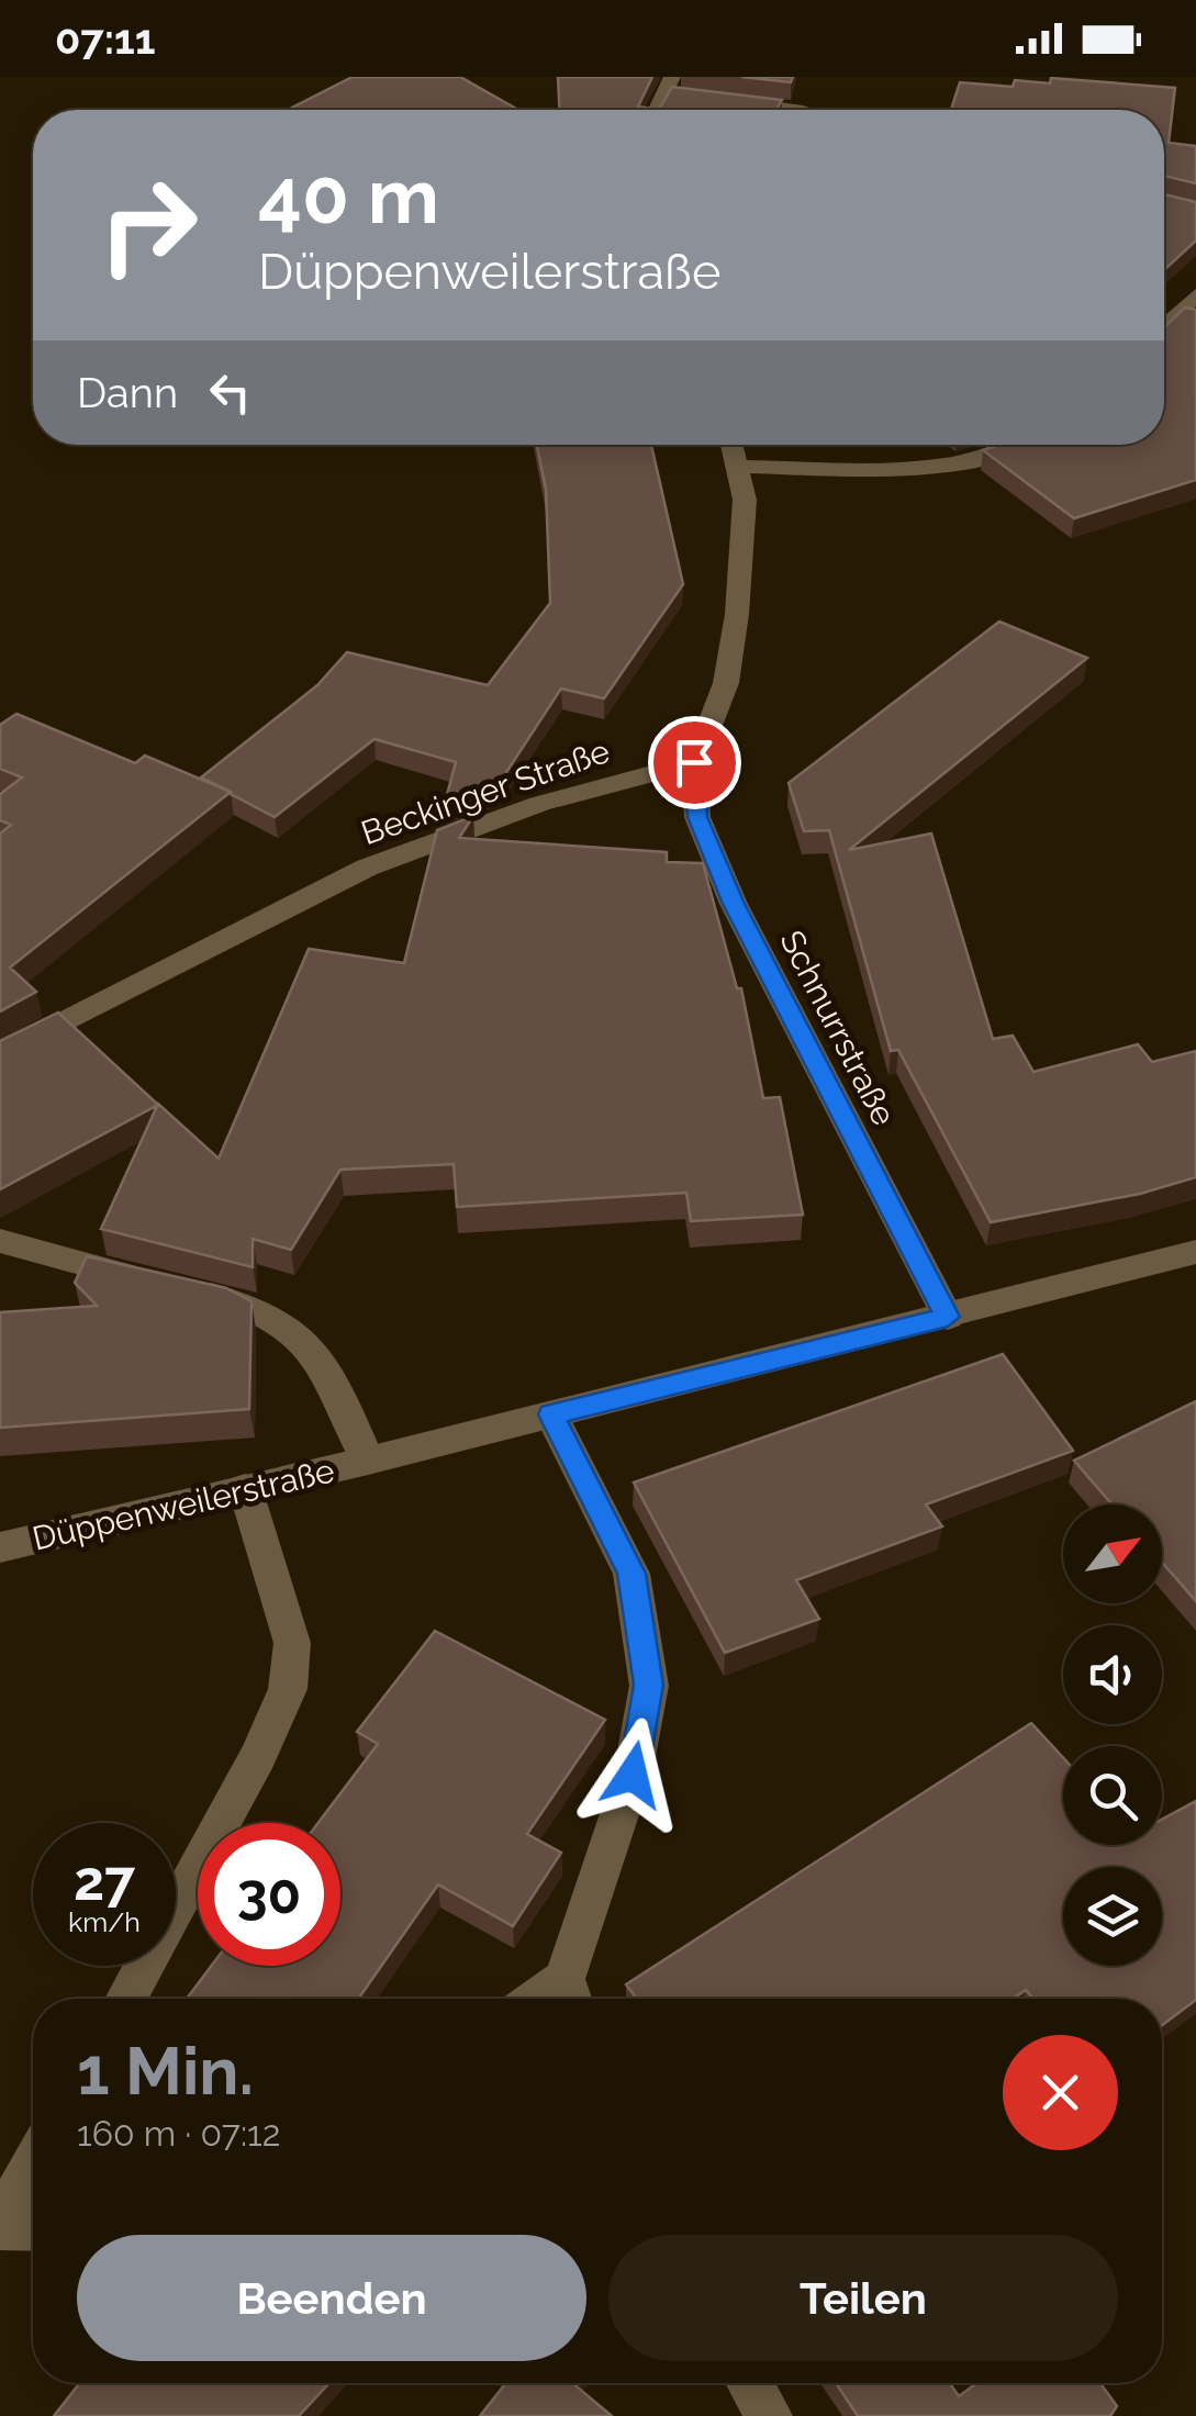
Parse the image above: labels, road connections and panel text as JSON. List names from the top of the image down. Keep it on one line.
{"streets":{"street":["Beckinger Straße","Schnurrstraße","Düppenweilerstraße"]},"crossings":[["Beckinger Straße","Schnurrstraße"],["Schnurrstraße","Düppenweilerstraße"]],"north":"top right","page":{"status":"07:11","turn":["40 m","Düppenweilerstraße"],"then":"Dann","speed":"27 km/h","limit":"30","heading":["1 Min.","160 m · 07:12"],"buttons":["Beenden","Teilen"]}}
